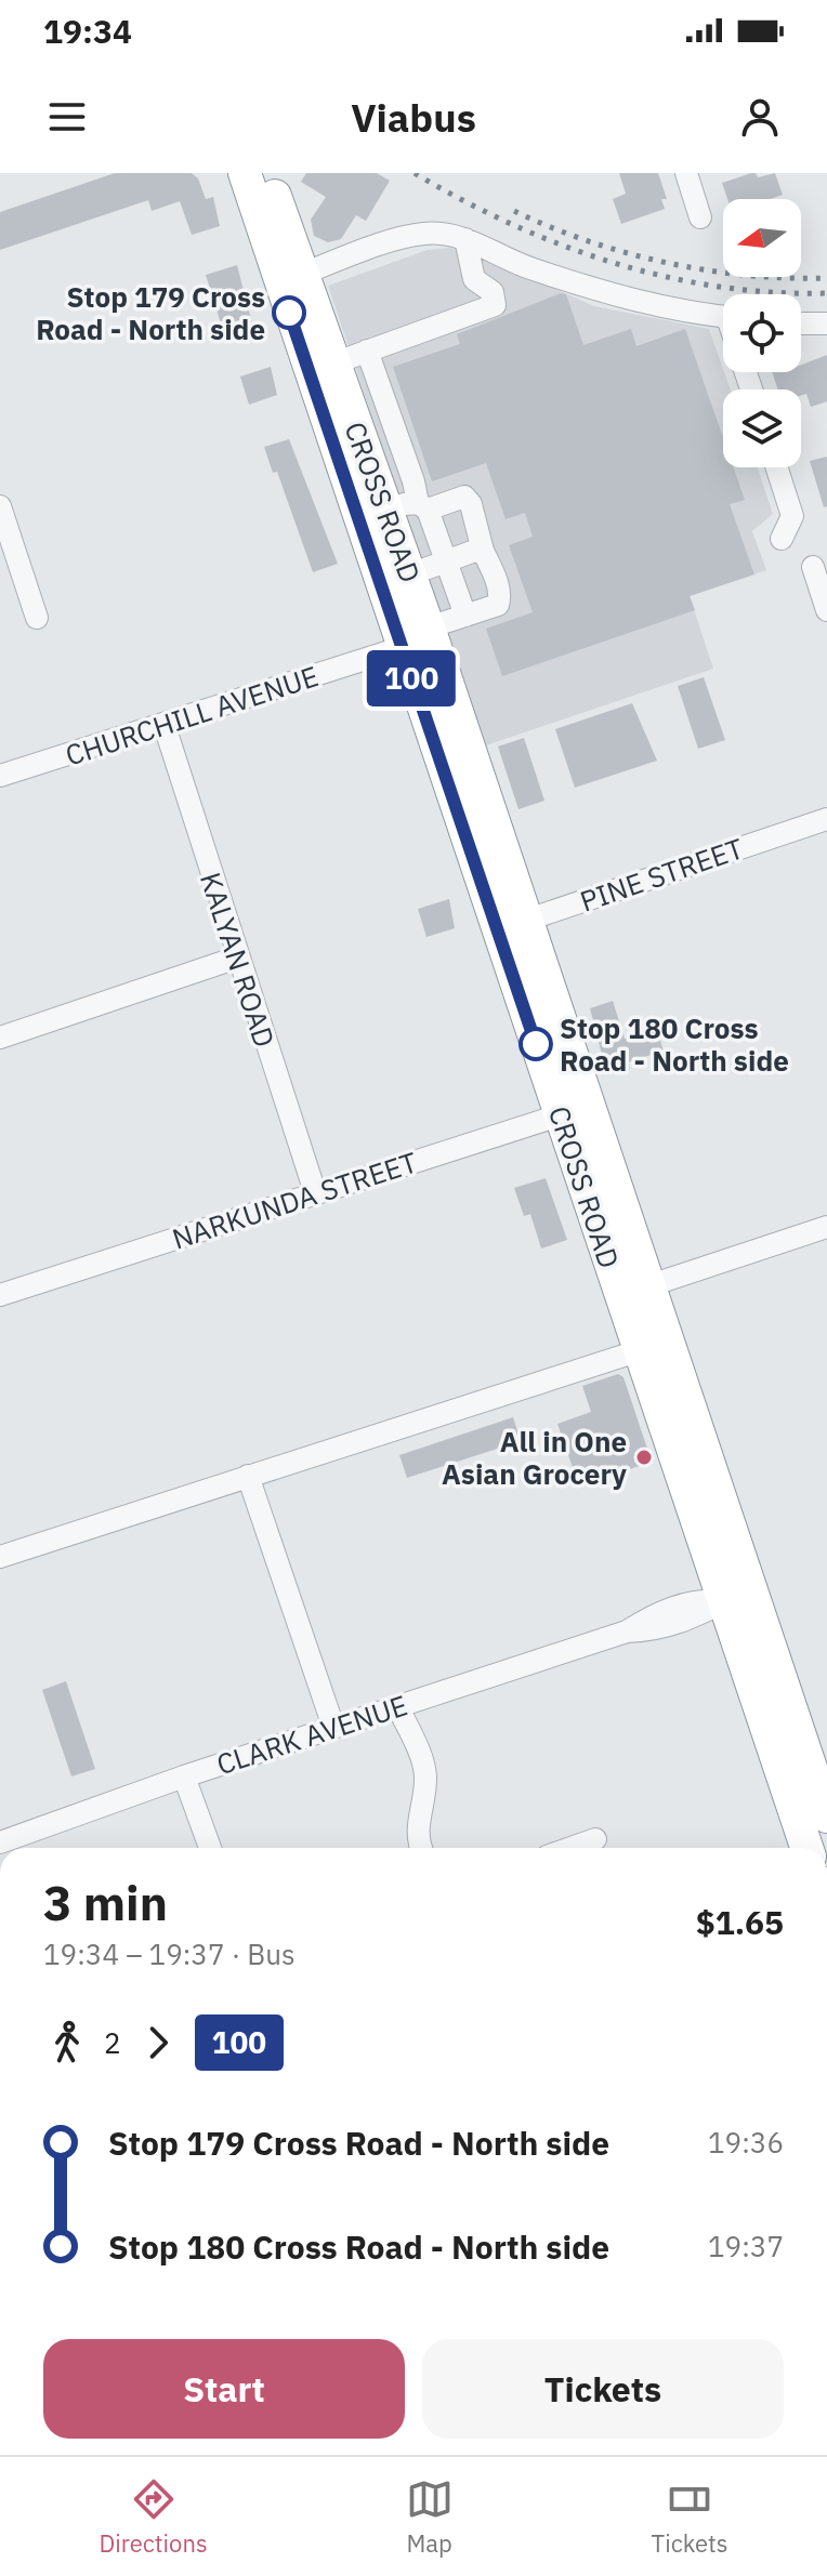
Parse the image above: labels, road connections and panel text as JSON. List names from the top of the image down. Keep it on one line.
{"streets":{"highway":["CROSS ROAD"],"street":["CHURCHILL AVENUE","PINE STREET","KALYAN ROAD","NARKUNDA STREET","CLARK AVENUE"]},"crossings":[["CROSS ROAD","CHURCHILL AVENUE"],["CROSS ROAD","PINE STREET"],["CROSS ROAD","NARKUNDA STREET"],["CROSS ROAD","CLARK AVENUE"],["CHURCHILL AVENUE","KALYAN ROAD"],["KALYAN ROAD","NARKUNDA STREET"]],"places":["Stop 179 Cross Road - North side","Stop 180 Cross Road - North side","All in One Asian Grocery"],"lines":["bus line 100"],"north":"left","page":{"status":"19:34","header":"Viabus","on_map":"100","heading":["3 min","19:34 – 19:37 · Bus","$1.65"],"legs":["2","100"],"list":[{"name":"Stop 179 Cross Road - North side","value":"19:36"},{"name":"Stop 180 Cross Road - North side","value":"19:37"}],"buttons":["Start","Tickets"],"tabs":["Directions","Map","Tickets"]}}
